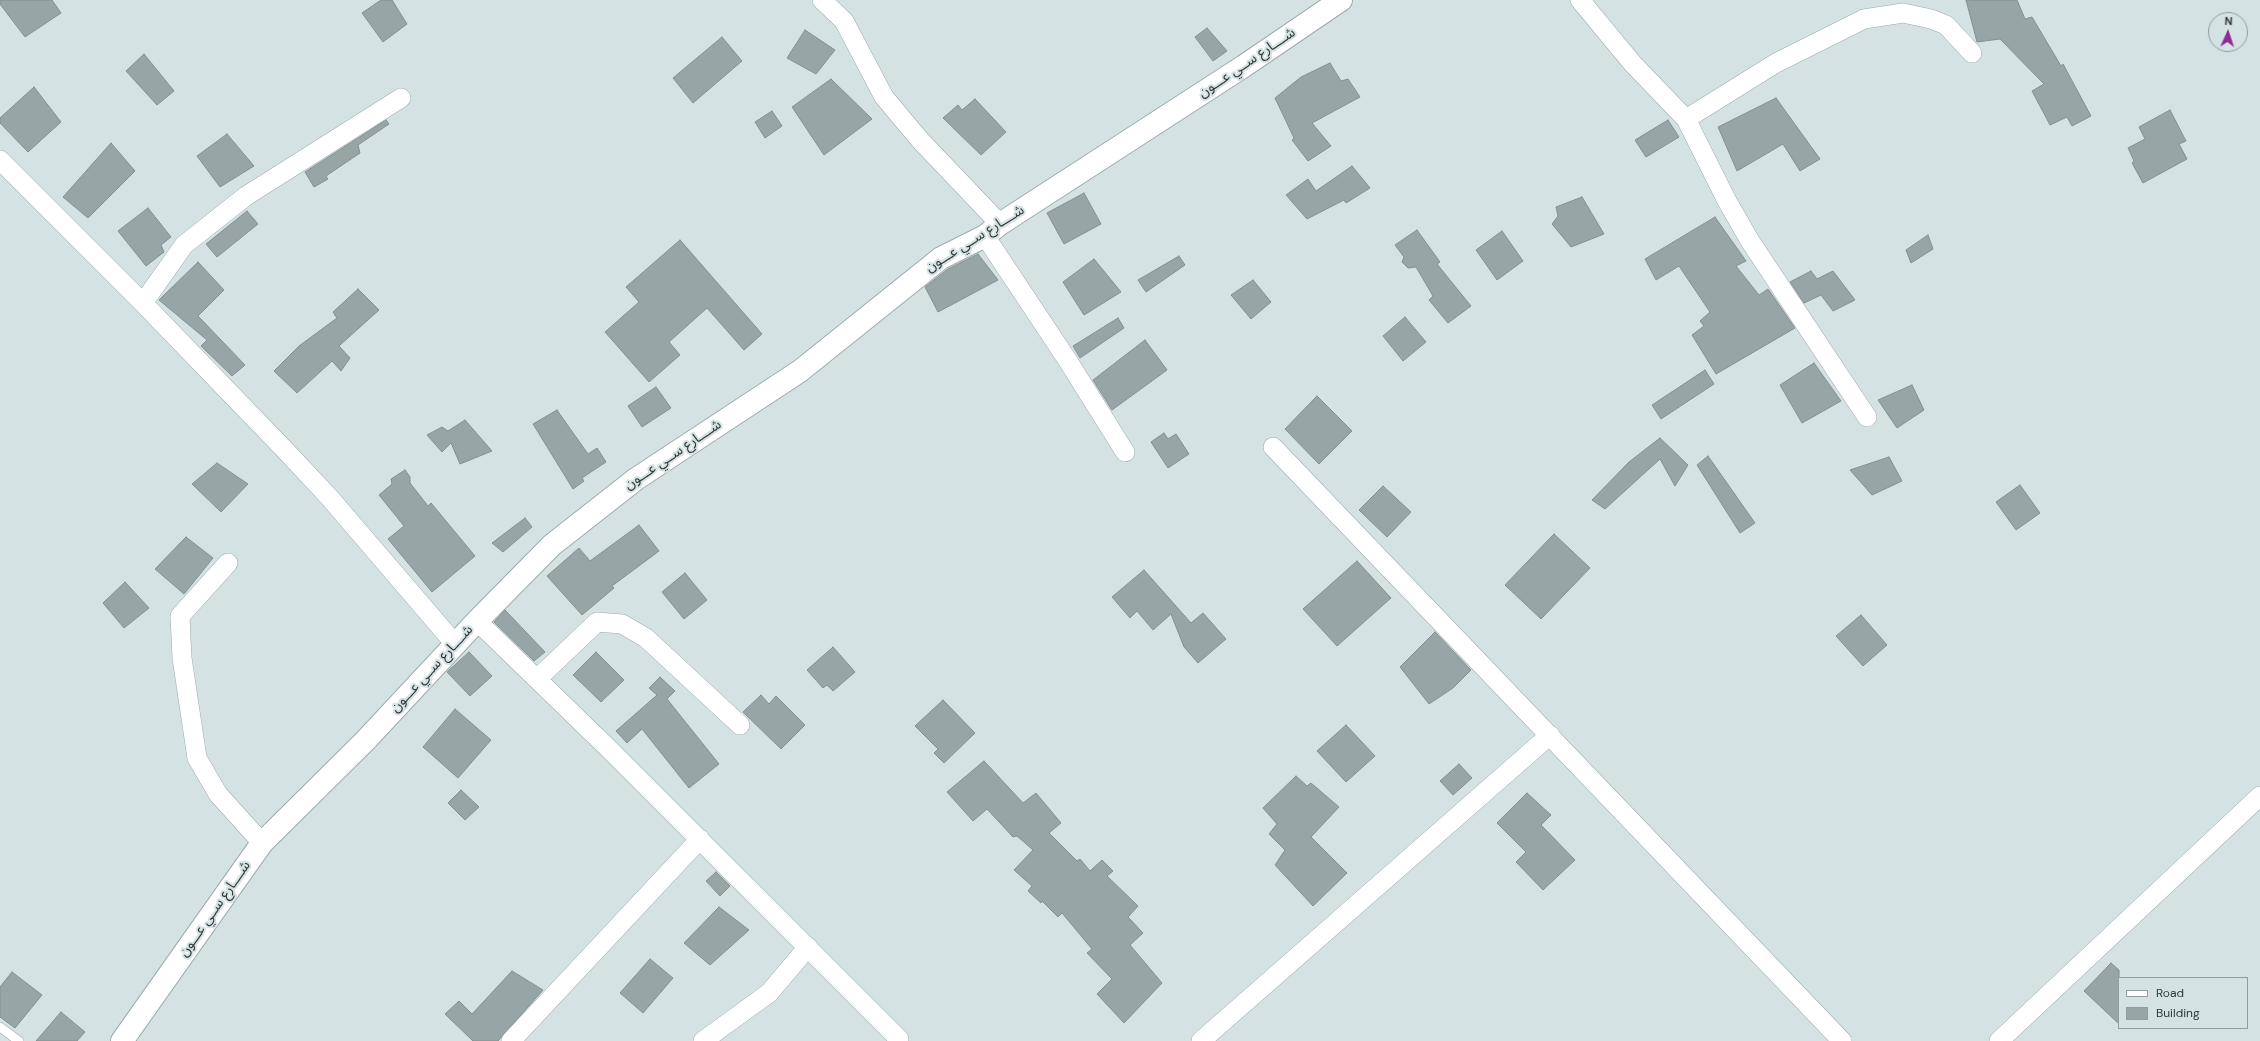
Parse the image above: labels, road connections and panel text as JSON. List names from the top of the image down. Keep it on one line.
{"streets":{"street":["شــــارع ســي عـــون"]},"legend":["Road","Building"],"north":"top"}
